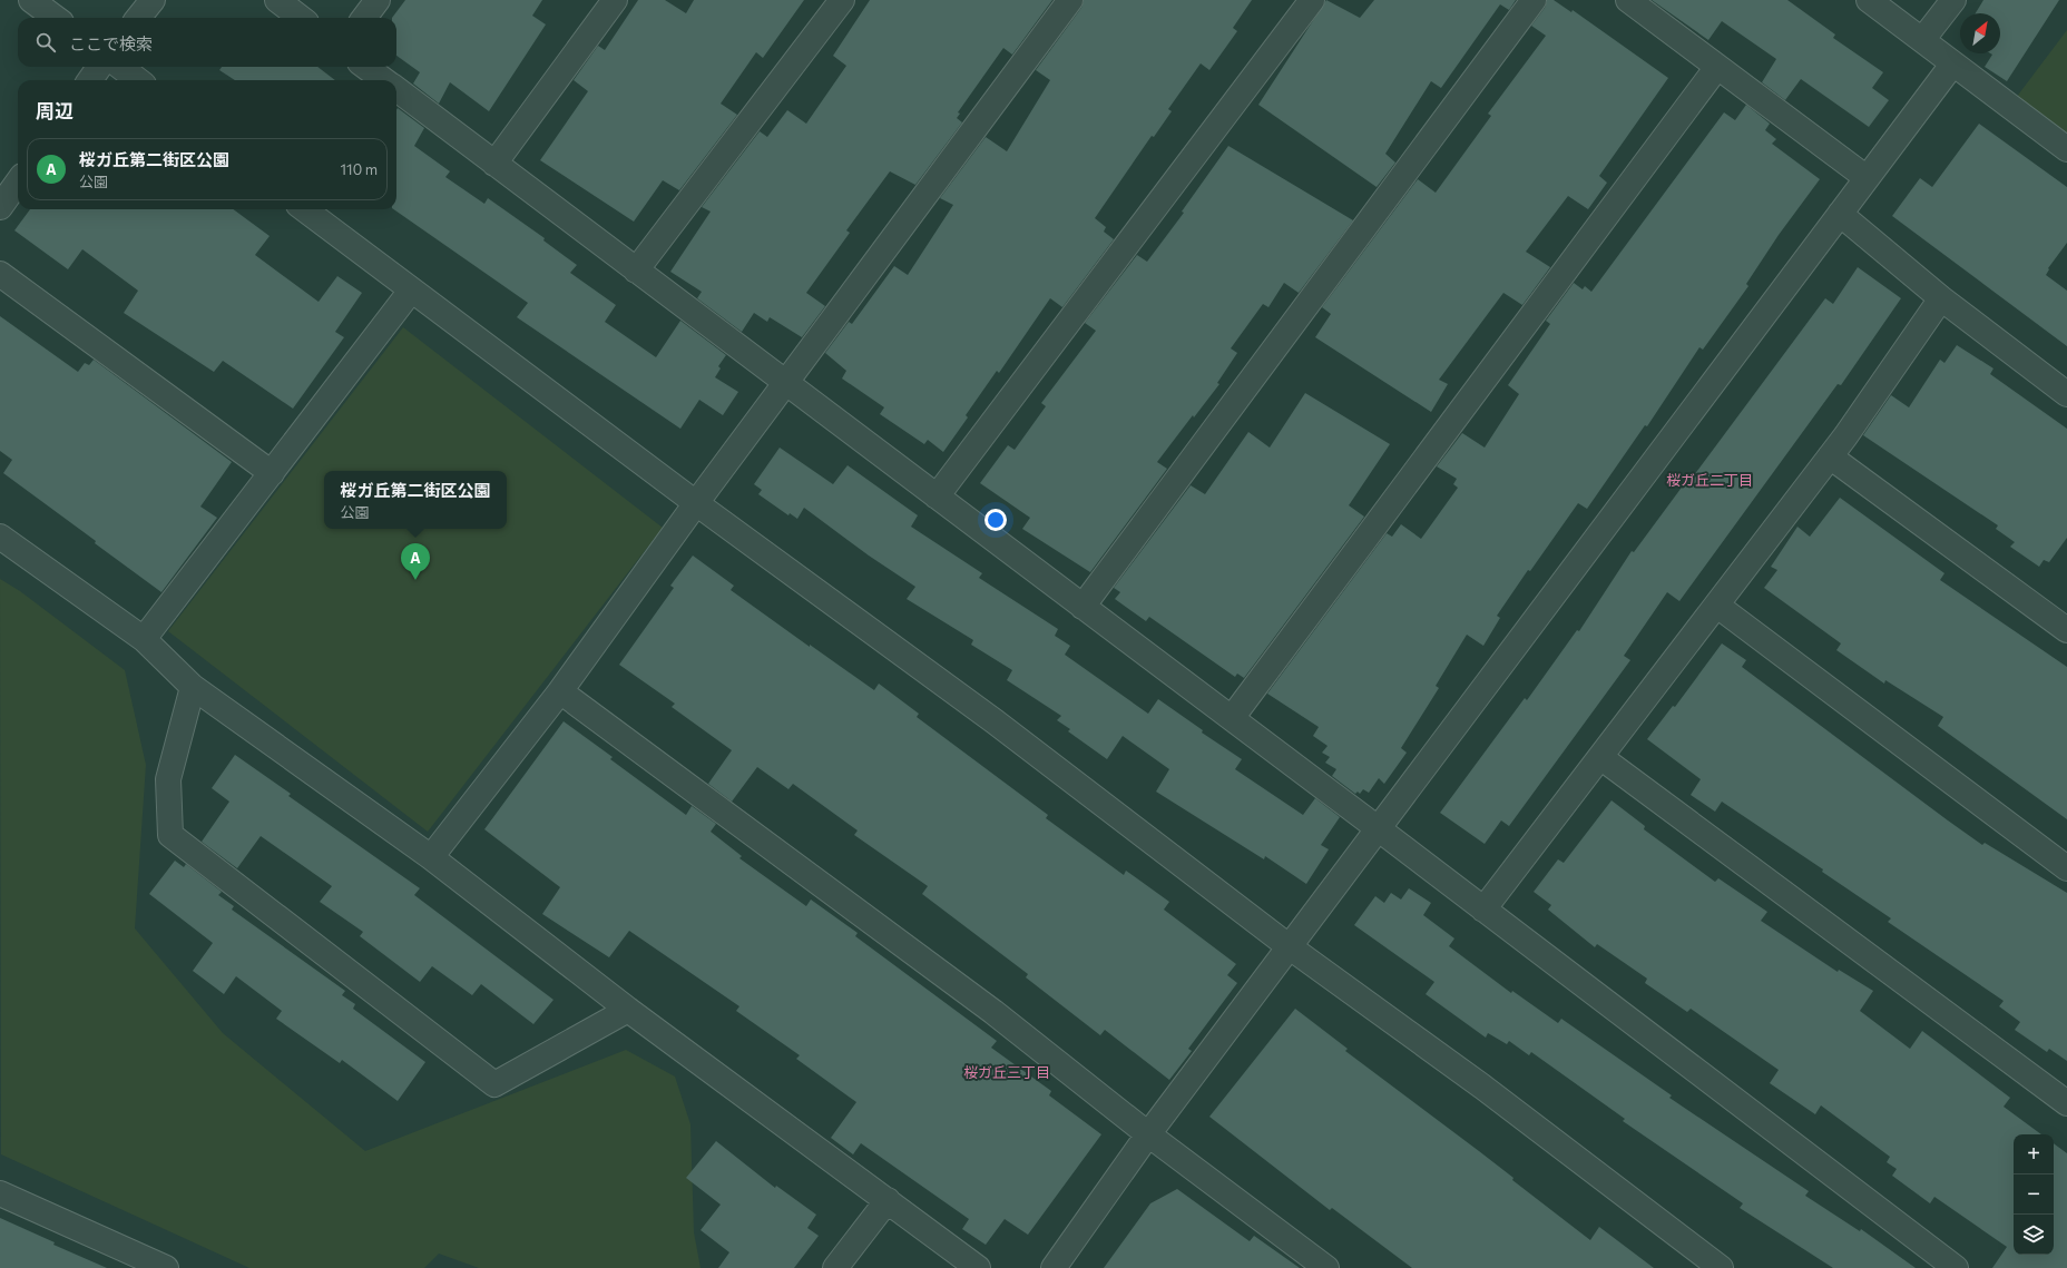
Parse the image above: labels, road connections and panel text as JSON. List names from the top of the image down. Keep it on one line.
{"districts":["桜ガ丘二丁目","桜ガ丘三丁目"],"north":"top right","page":{"search":"ここで検索","heading":"周辺","list":[{"mark":"A","name":"桜ガ丘第二街区公園","note":"公園","value":"110 m"}],"popup":["桜ガ丘第二街区公園","公園"],"pins":"A","map_buttons":["+","−"]}}
